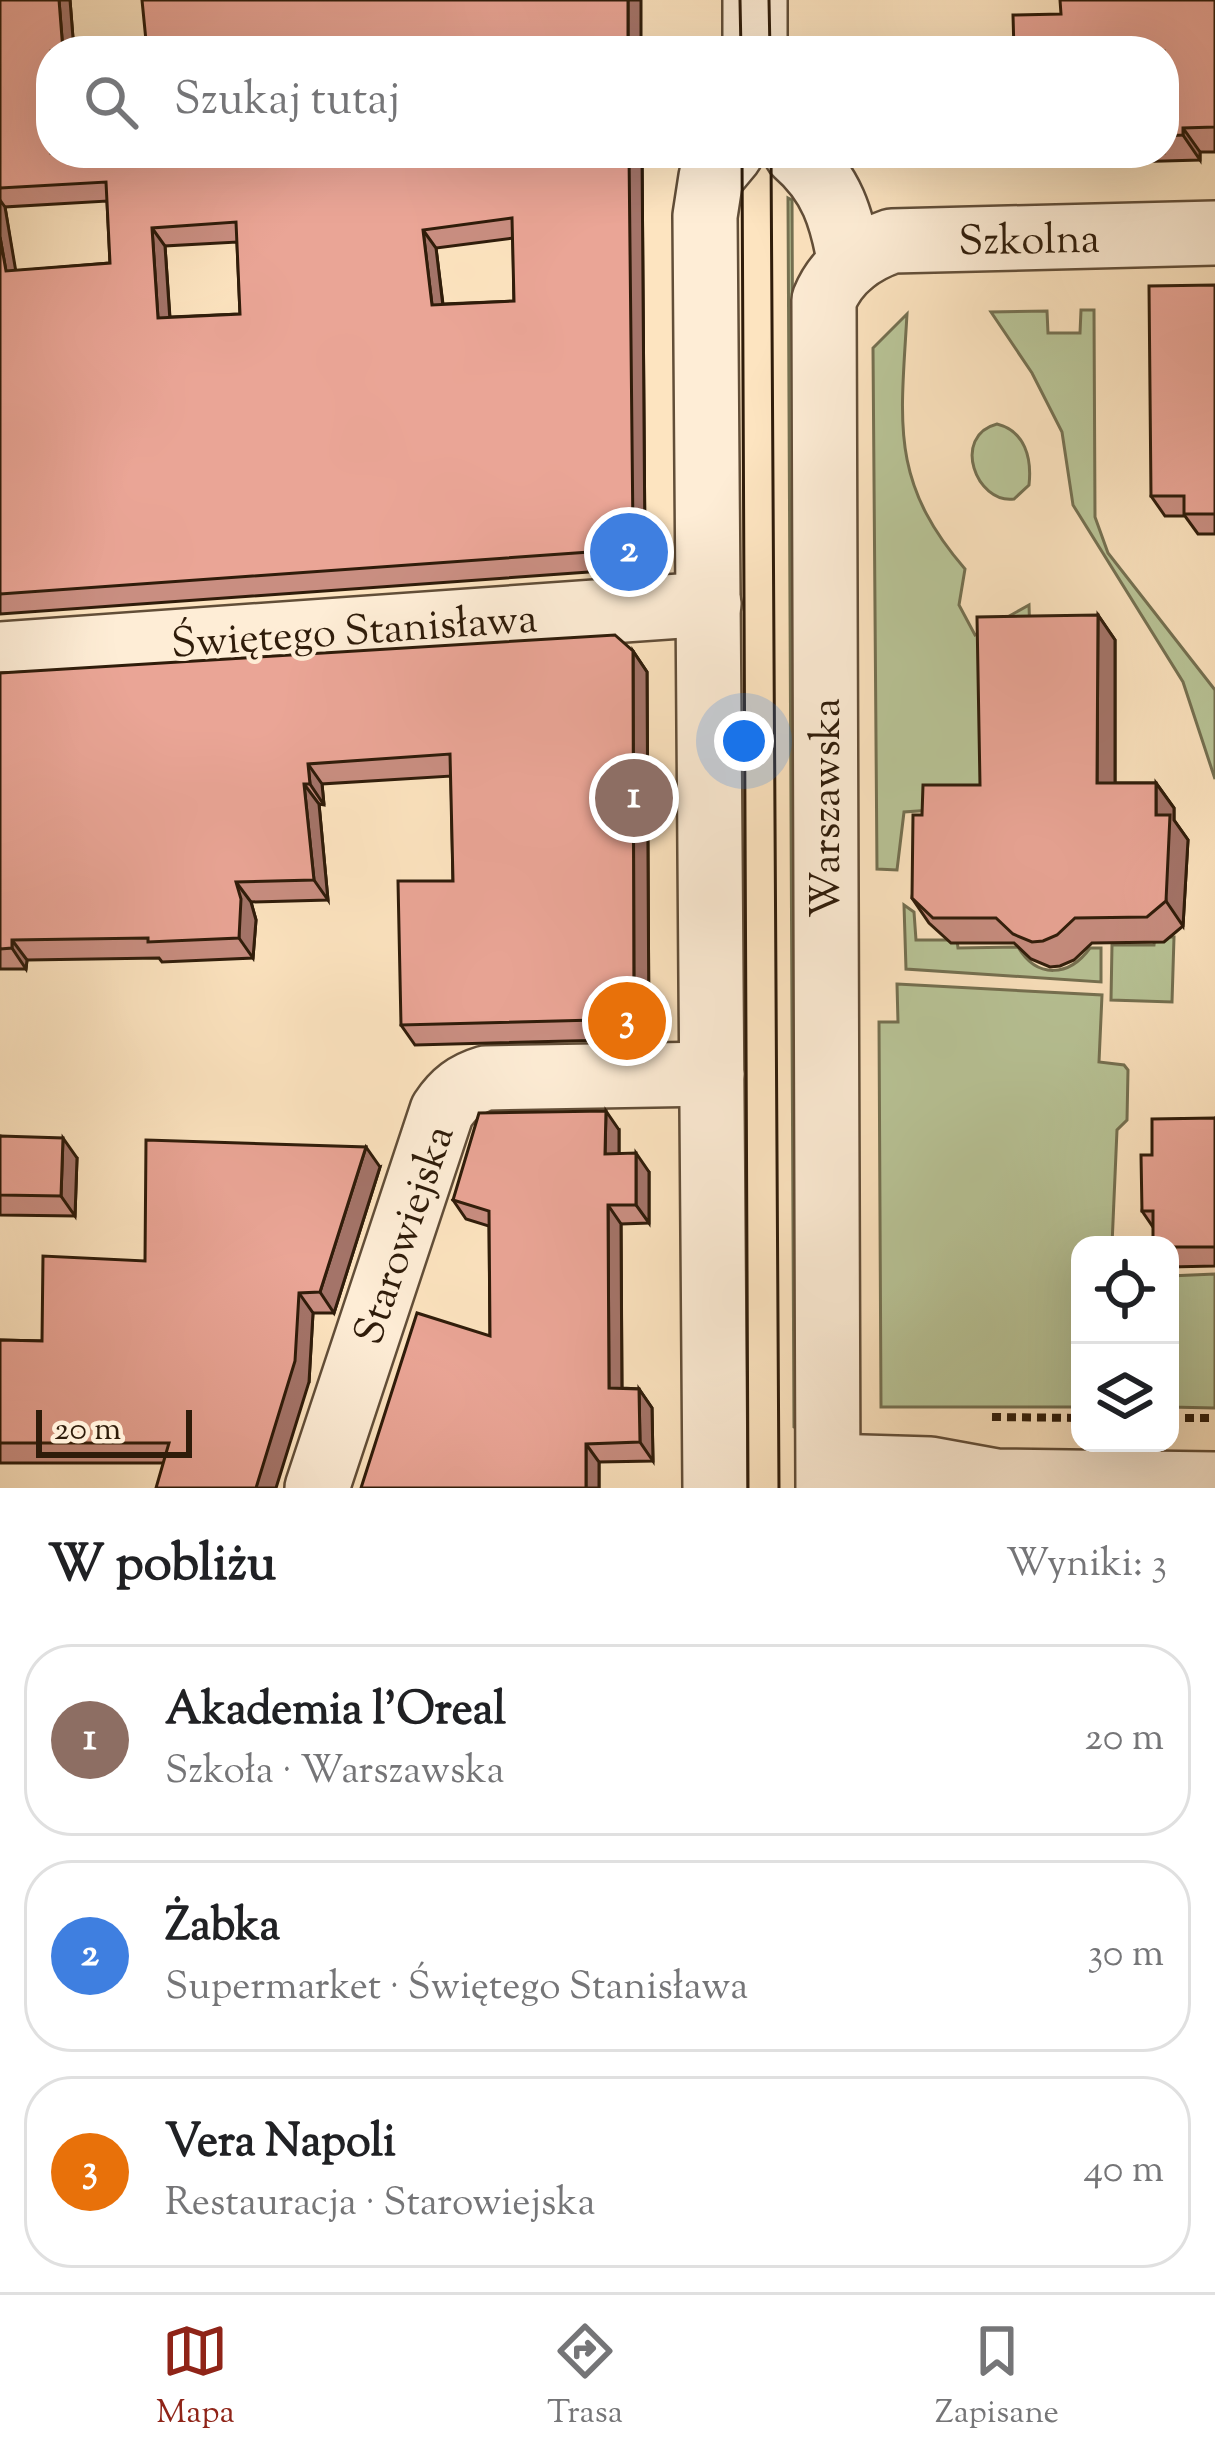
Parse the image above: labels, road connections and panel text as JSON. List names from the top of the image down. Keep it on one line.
{"streets":{"street":["Szkolna","Świętego Stanisława","Warszawska","Starowiejska"]},"crossings":[["Szkolna","Warszawska"]],"scale_bar":"20 m","page":{"search":"Szukaj tutaj","pins":["2","1","3"],"scale":"20 m","heading":["W pobliżu","Wyniki: 3"],"list":[{"mark":"1","name":"Akademia l'Oreal","note":"Szkoła · Warszawska","value":"20 m"},{"mark":"2","name":"Żabka","note":"Supermarket · Świętego Stanisława","value":"30 m"},{"mark":"3","name":"Vera Napoli","note":"Restauracja · Starowiejska","value":"40 m"}],"nav":["Mapa","Trasa","Zapisane"]}}
